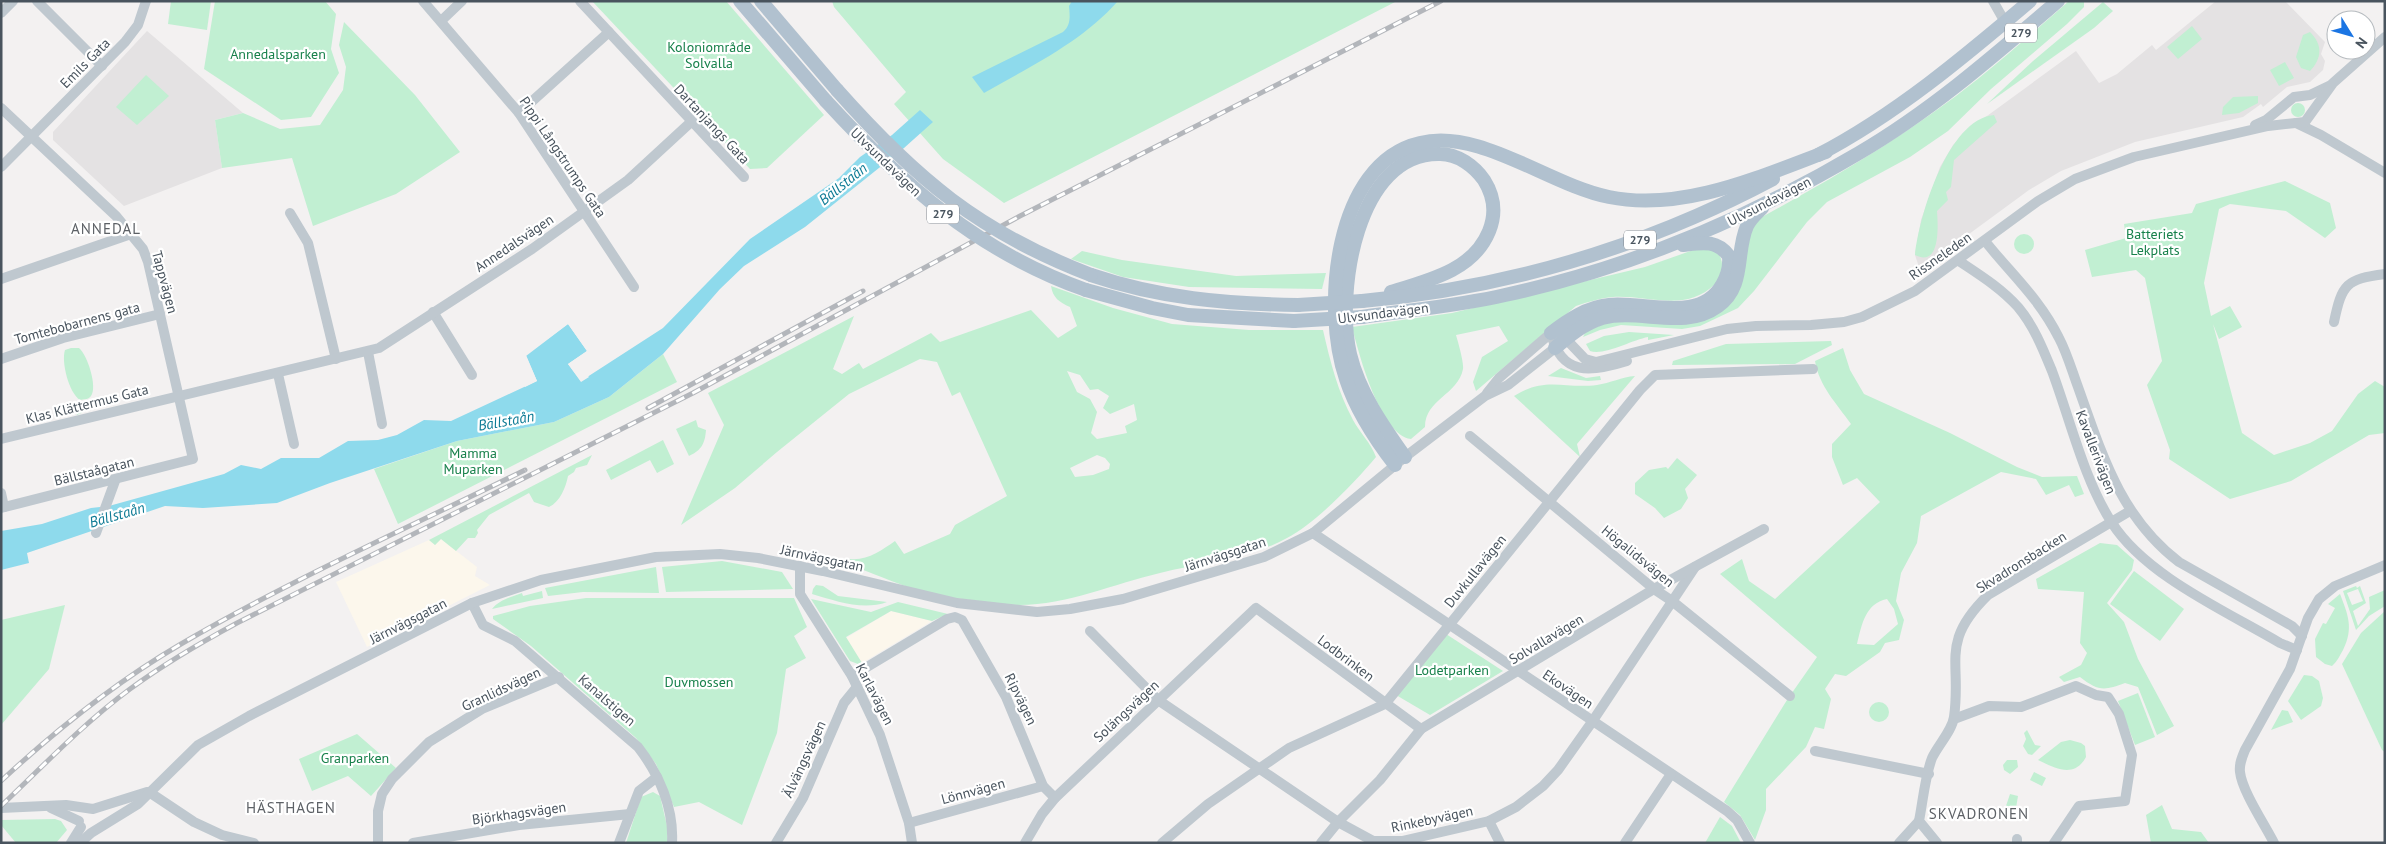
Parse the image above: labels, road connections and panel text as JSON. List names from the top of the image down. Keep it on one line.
{"streets":{"main road":["279","Ulvsundavägen"],"street":["Emils Gata","Dartanjangs Gata","Pippi Långstrumps Gata","Annedalsvägen","Rissneleden","Tappvägen","Tomtebobarnens gata","Klas Klättermus Gata","Kavallerivägen","Bällstaågatan","Järnvägsgatan","Högalidsvägen","Skvadronsbacken","Duvkullavägen","Solvallavägen","Lodbrinken","Granlidsvägen","Ekovägen","Karlavägen","Ripvägen","Kanalstigen","Solängsvägen","Älvängsvägen","Lönnvägen","Björkhagsvägen","Rinkebyvägen"]},"crossings":[["Emils Gata","Tappvägen"],["Dartanjangs Gata","Annedalsvägen"],["Pippi Långstrumps Gata","Annedalsvägen"],["Annedalsvägen","Tappvägen"],["Annedalsvägen","Klas Klättermus Gata"],["Rissneleden","Kavallerivägen"],["Rissneleden","Järnvägsgatan"],["Tappvägen","Tomtebobarnens gata"],["Tappvägen","Klas Klättermus Gata"],["Tappvägen","Bällstaågatan"],["Kavallerivägen","Skvadronsbacken"],["Järnvägsgatan","Ekovägen"],["Järnvägsgatan","Karlavägen"],["Järnvägsgatan","Kanalstigen"],["Högalidsvägen","Duvkullavägen"],["Högalidsvägen","Solvallavägen"],["Högalidsvägen","Rinkebyvägen"],["Duvkullavägen","Lodbrinken"],["Duvkullavägen","Ekovägen"],["Duvkullavägen","Rinkebyvägen"],["Solvallavägen","Lodbrinken"],["Solvallavägen","Ekovägen"],["Solvallavägen","Rinkebyvägen"],["Lodbrinken","Solängsvägen"],["Granlidsvägen","Kanalstigen"],["Ekovägen","Rinkebyvägen"],["Karlavägen","Ripvägen"],["Karlavägen","Älvängsvägen"],["Karlavägen","Lönnvägen"],["Ripvägen","Solängsvägen"],["Ripvägen","Lönnvägen"],["Solängsvägen","Rinkebyvägen"]],"districts":["ANNEDAL","HÄSTHAGEN","SKVADRONEN"],"water":["Bällstaån"],"parks":["Koloniområde Solvalla","Annedalsparken","Batteriets Lekplats","Mamma Muparken","Lodetparken","Duvmossen","Granparken"],"north":"bottom right"}
